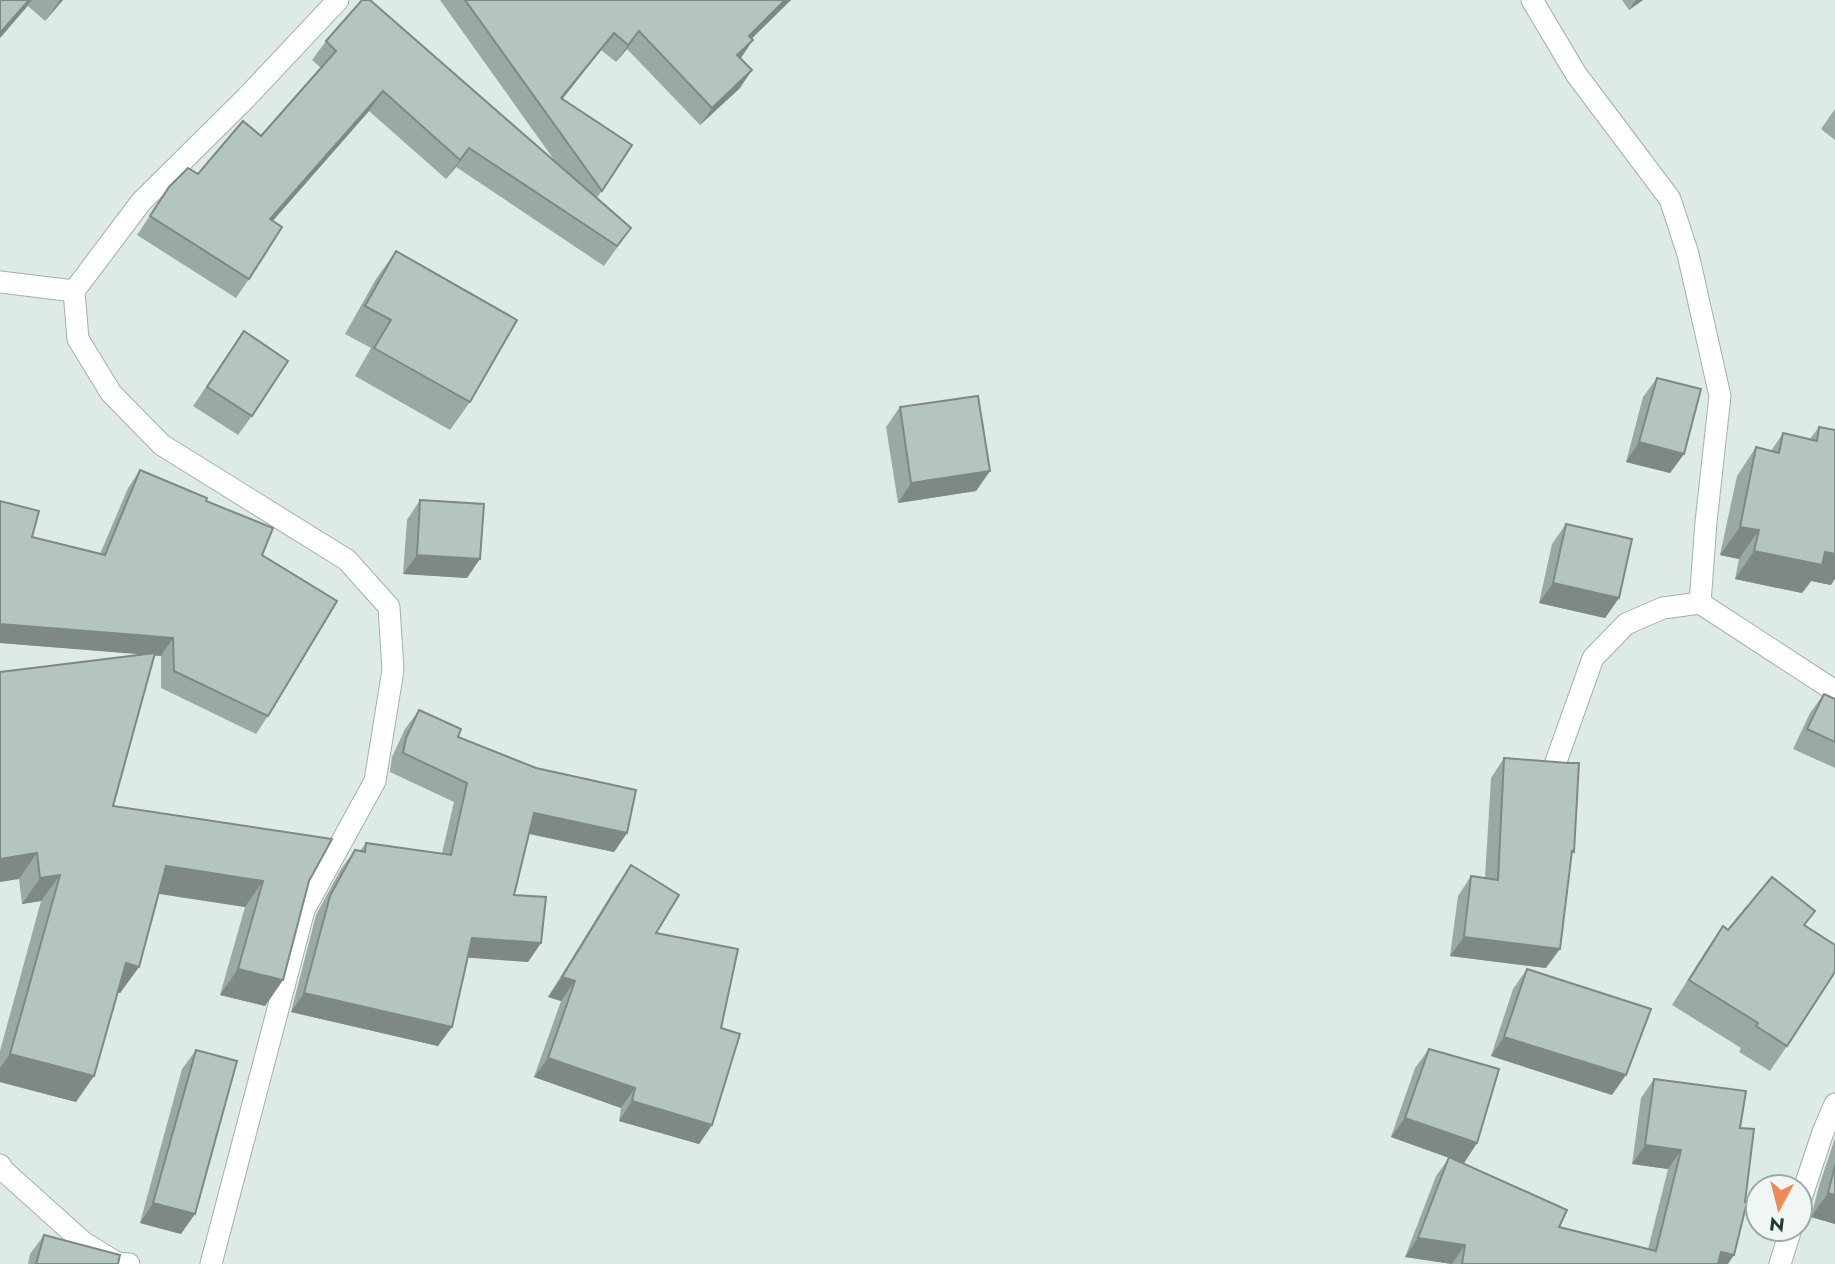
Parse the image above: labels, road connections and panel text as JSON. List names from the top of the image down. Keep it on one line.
{"north":"bottom"}
